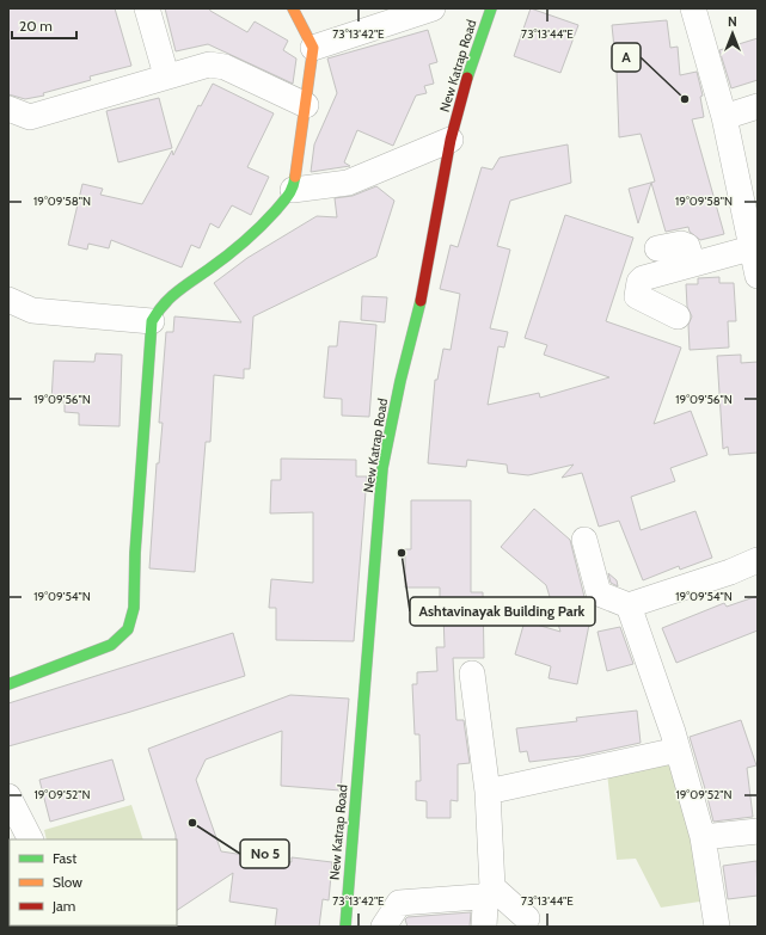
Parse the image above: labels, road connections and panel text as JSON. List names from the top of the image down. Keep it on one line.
{"streets":{"street":["New Katrap Road"]},"places":["A","Ashtavinayak Building Park","No 5"],"legend":["Fast","Slow","Jam"],"scale_bar":"20 m","north":"top","coordinates":["73°13'42\"E","73°13'44\"E","19°09'58\"N","19°09'56\"N","19°09'54\"N","19°09'52\"N"]}
